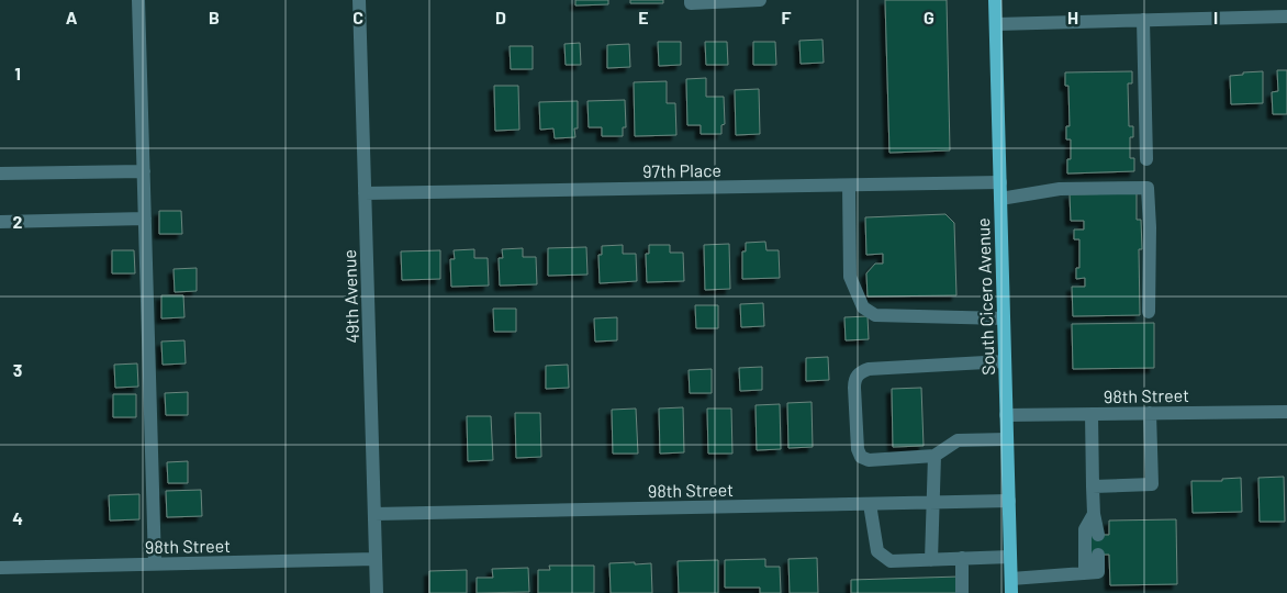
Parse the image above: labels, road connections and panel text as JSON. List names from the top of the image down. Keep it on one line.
{"streets":{"main road":["South Cicero Avenue"],"street":["97th Place","49th Avenue","98th Street"]},"crossings":[["97th Place","49th Avenue"],["97th Place","South Cicero Avenue"],["49th Avenue","98th Street"],["South Cicero Avenue","98th Street"]],"grid":{"columns":["A","B","C","D","E","F","G","H","I"],"rows":["1","2","3","4"]}}
